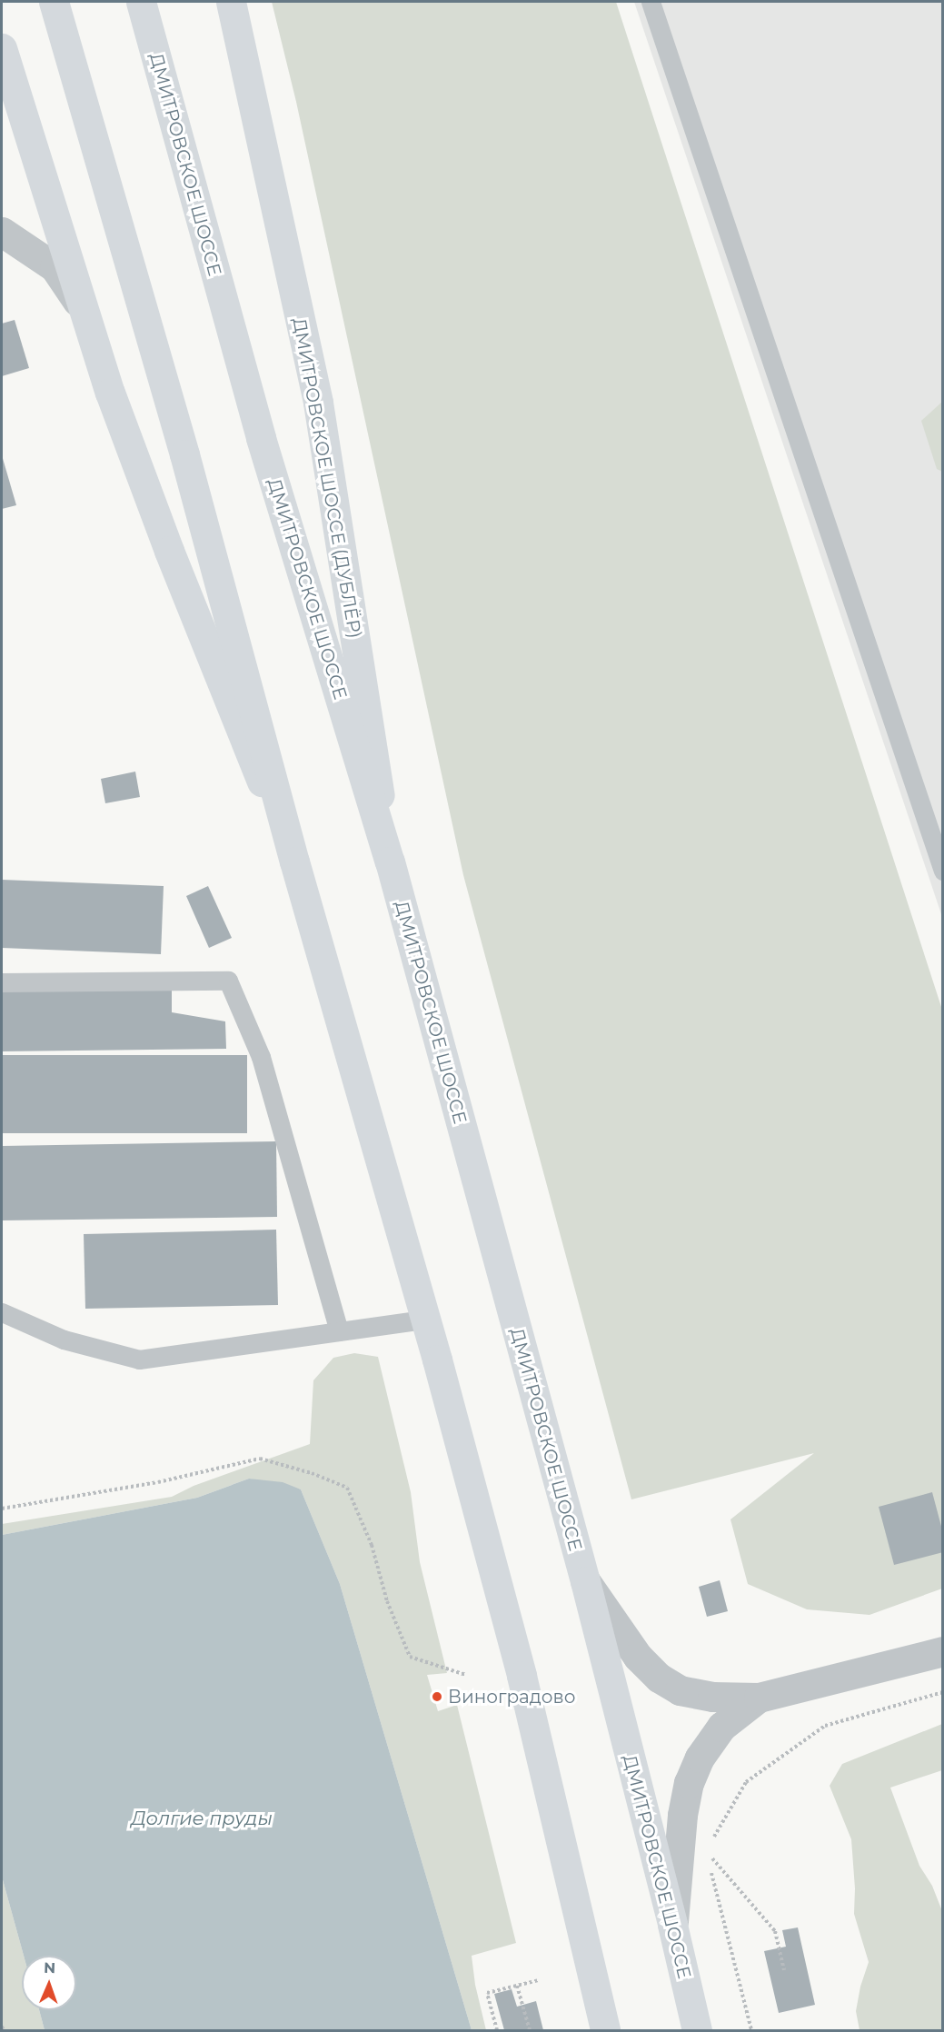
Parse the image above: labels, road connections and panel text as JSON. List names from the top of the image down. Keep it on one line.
{"streets":{"main road":["ДМИТРОВСКОЕ ШОССЕ","ДМИТРОВСКОЕ ШОССЕ (ДУБЛЁР)"]},"crossings":[["ДМИТРОВСКОЕ ШОССЕ","ДМИТРОВСКОЕ ШОССЕ (ДУБЛЁР)"]],"water":["Долгие пруды"],"places":["Виноградово"],"north":"top"}
